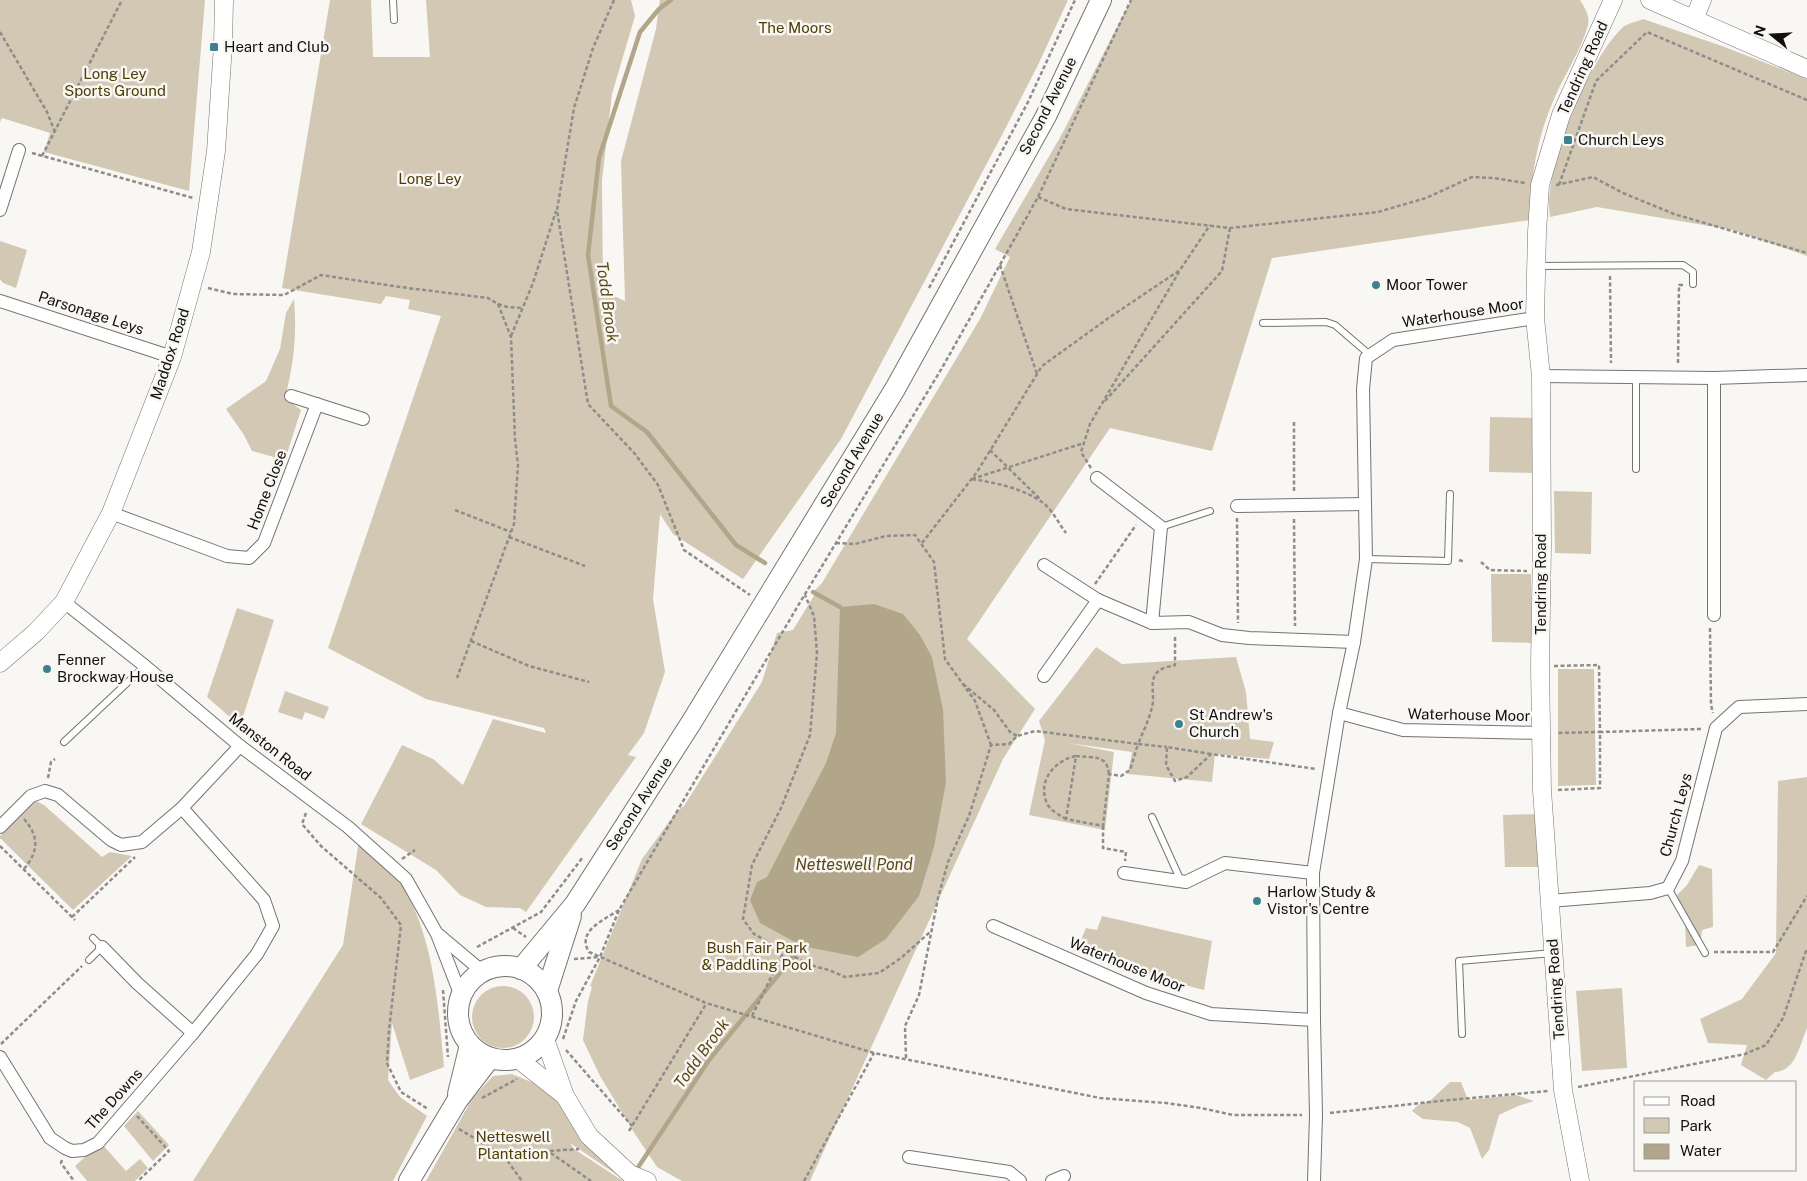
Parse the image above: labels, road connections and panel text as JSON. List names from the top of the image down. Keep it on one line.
{"streets":{"main road":["Second Avenue"],"street":["Tendring Road","Parsonage Leys","Waterhouse Moor","Maddox Road","Home Close","Manston Road","Church Leys","The Downs"]},"crossings":[["Tendring Road","Waterhouse Moor"],["Second Avenue","Manston Road"],["Parsonage Leys","Maddox Road"],["Maddox Road","Home Close"],["Maddox Road","Manston Road"]],"water":["Todd Brook","Netteswell Pond"],"parks":["The Moors","Long Ley Sports Ground","Long Ley","Bush Fair Park & Paddling Pool","Netteswell Plantation"],"places":{"transit":["Heart and Club","Church Leys"],"other":["Moor Tower","Fenner Brockway House","St Andrew's Church","Harlow Study & Vistor's Centre"]},"legend":["Road","Park","Water"],"north":"left"}
